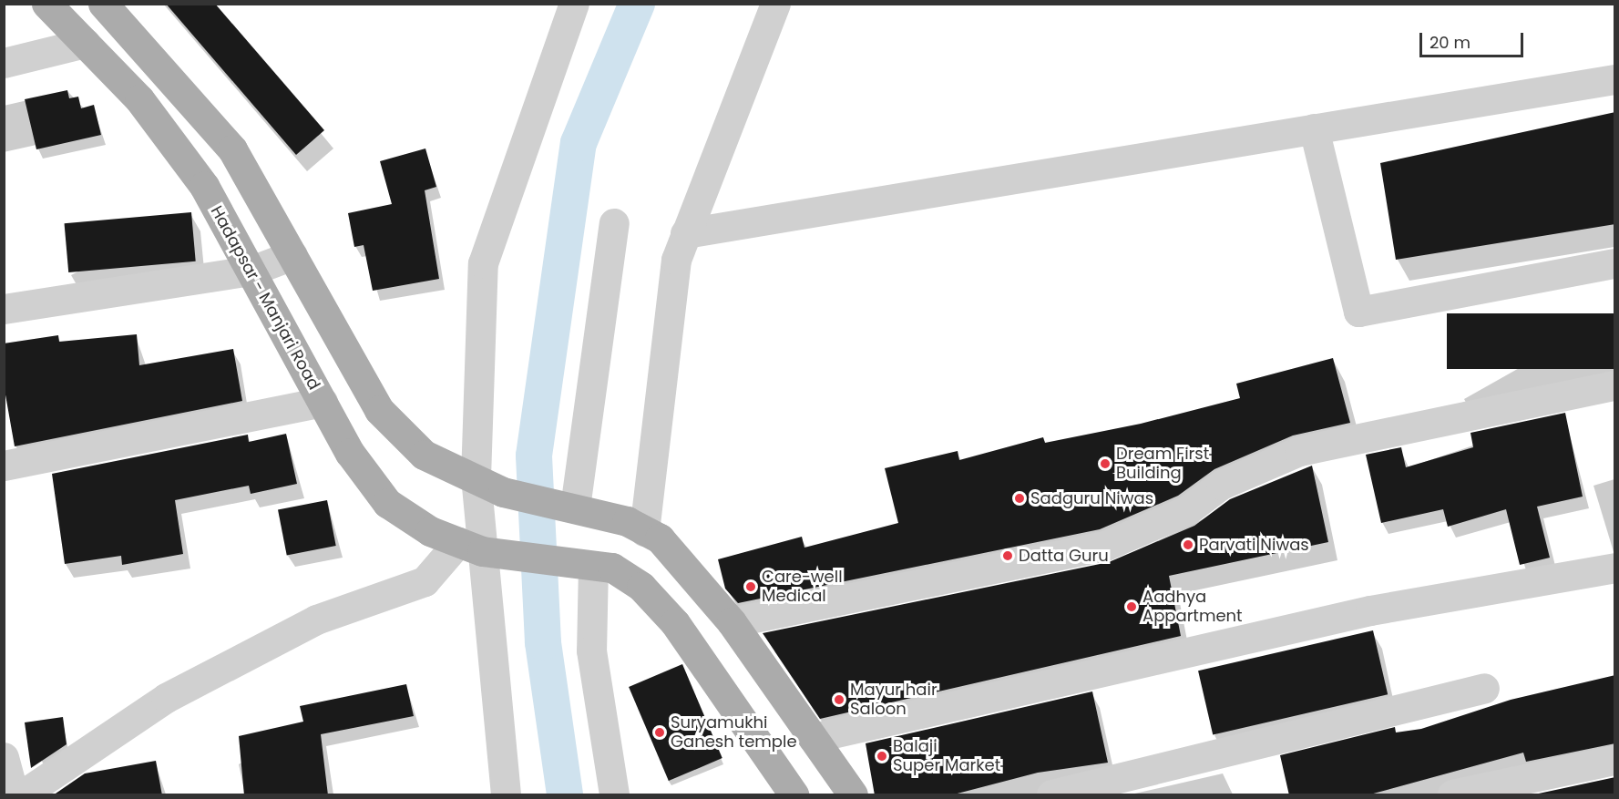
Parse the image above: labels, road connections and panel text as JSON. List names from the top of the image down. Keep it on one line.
{"streets":{"main road":["Hadapsar - Manjari Road"]},"places":["Dream First Building","Sadguru Niwas","Parvati Niwas","Datta Guru","Care-well Medical","Aadhya Appartment","Mayur hair Saloon","Suryamukhi Ganesh temple","Balaji Super Market"],"scale_bar":"20 m"}
